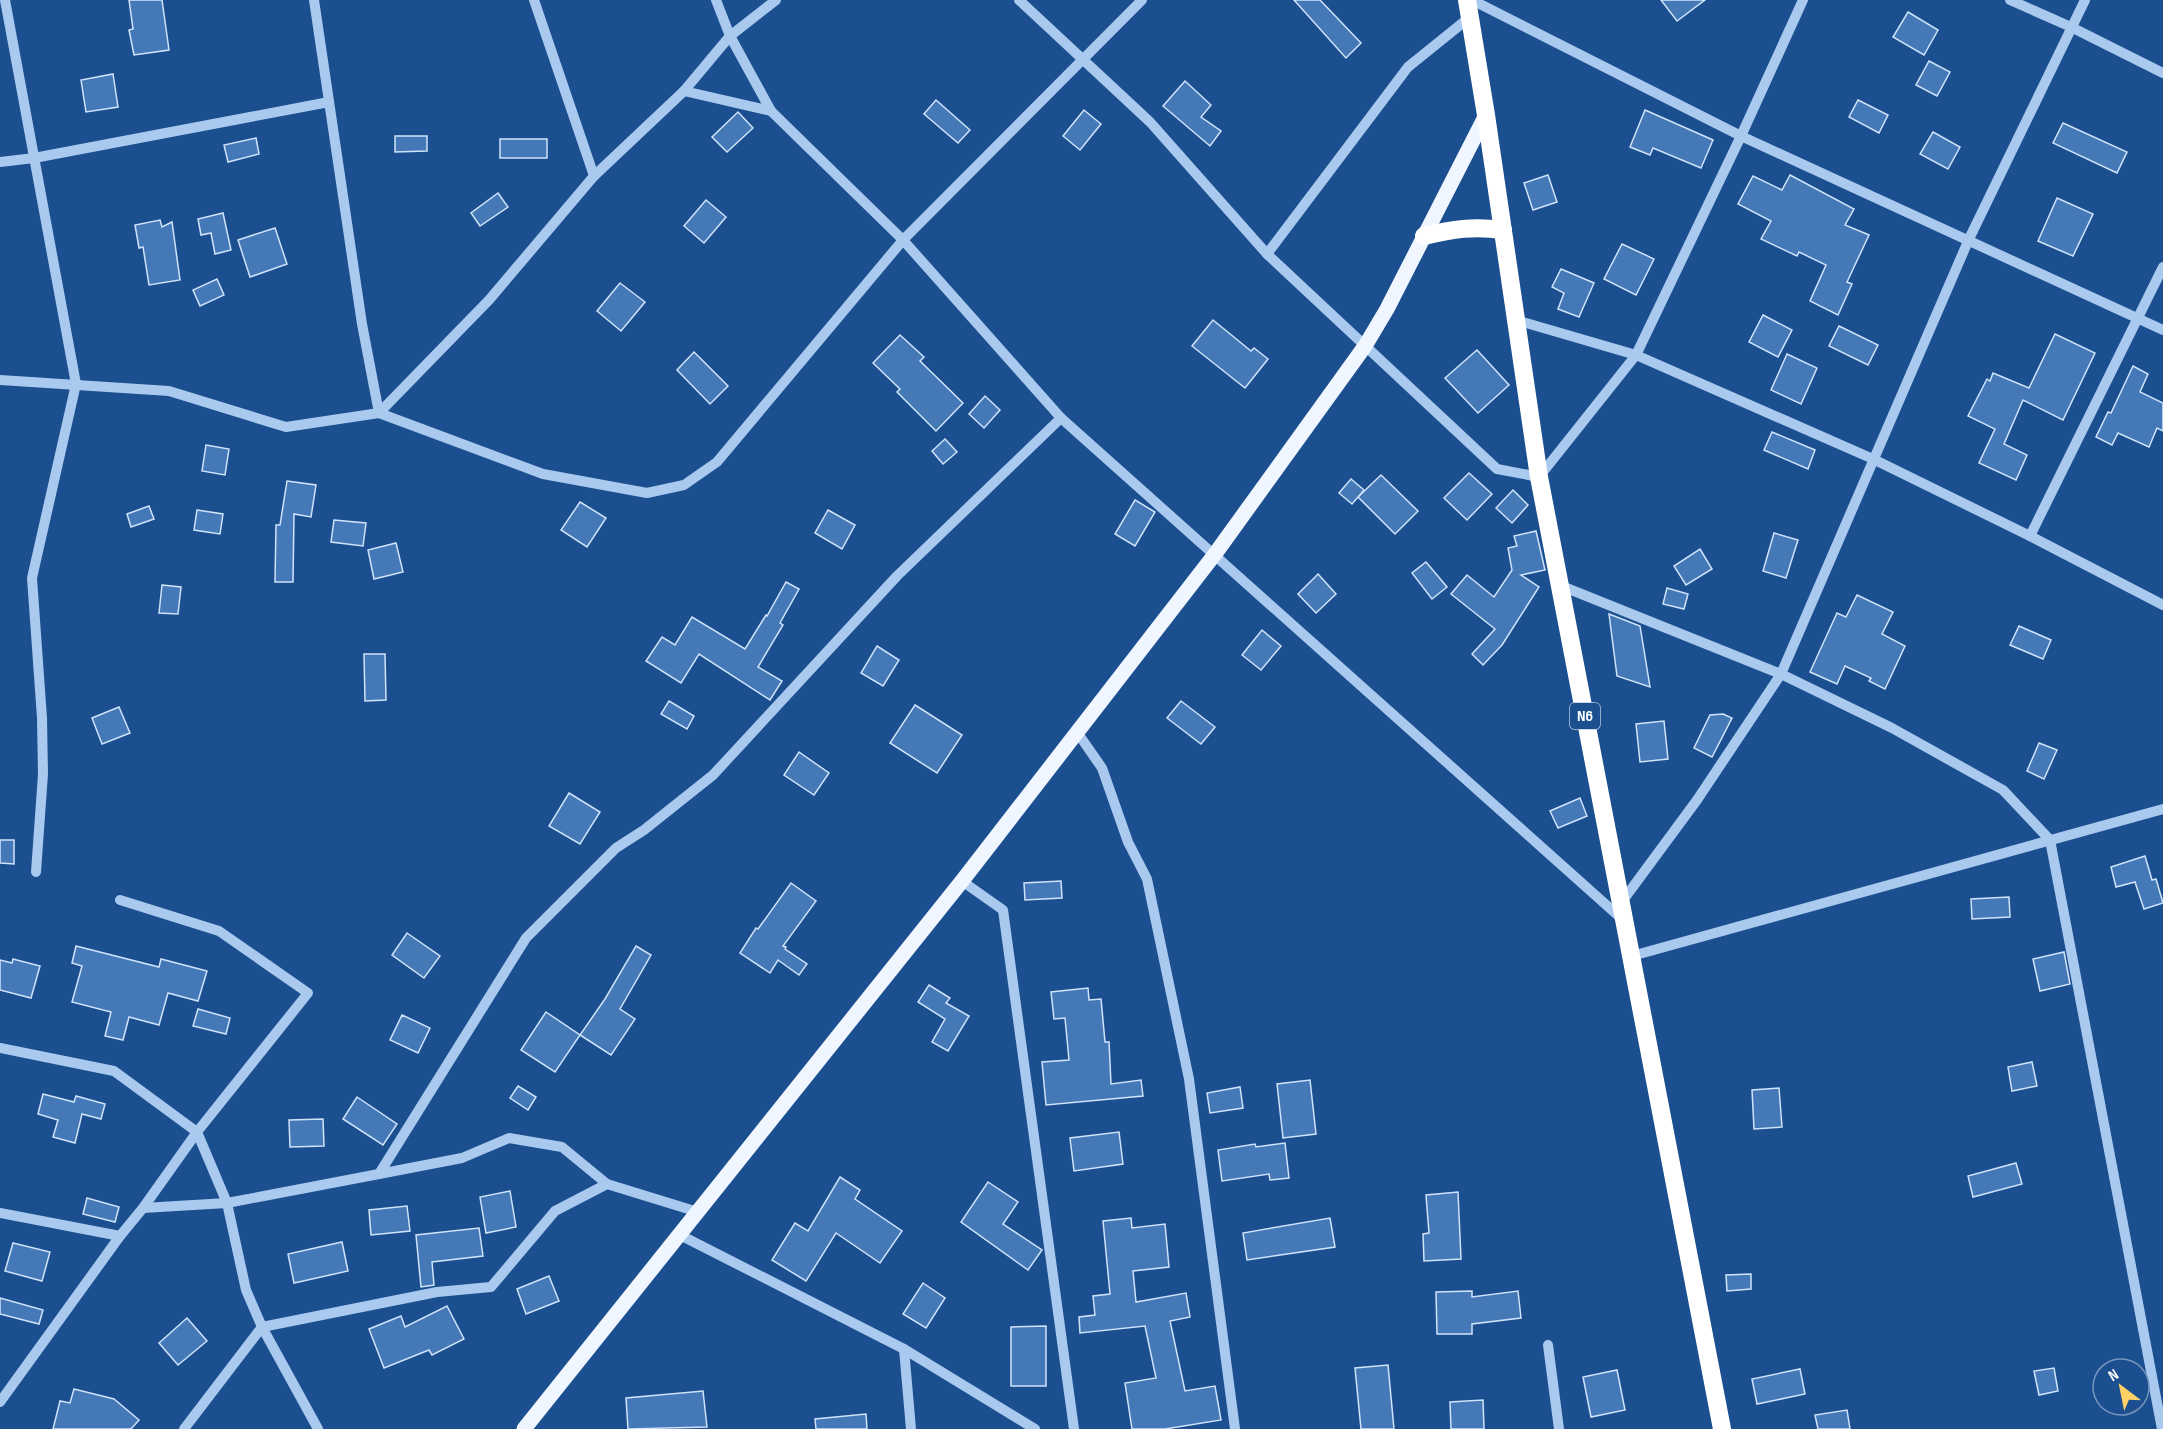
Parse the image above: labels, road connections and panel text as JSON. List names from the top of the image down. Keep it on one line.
{"streets":{"highway":["N6"]},"north":"top left"}
